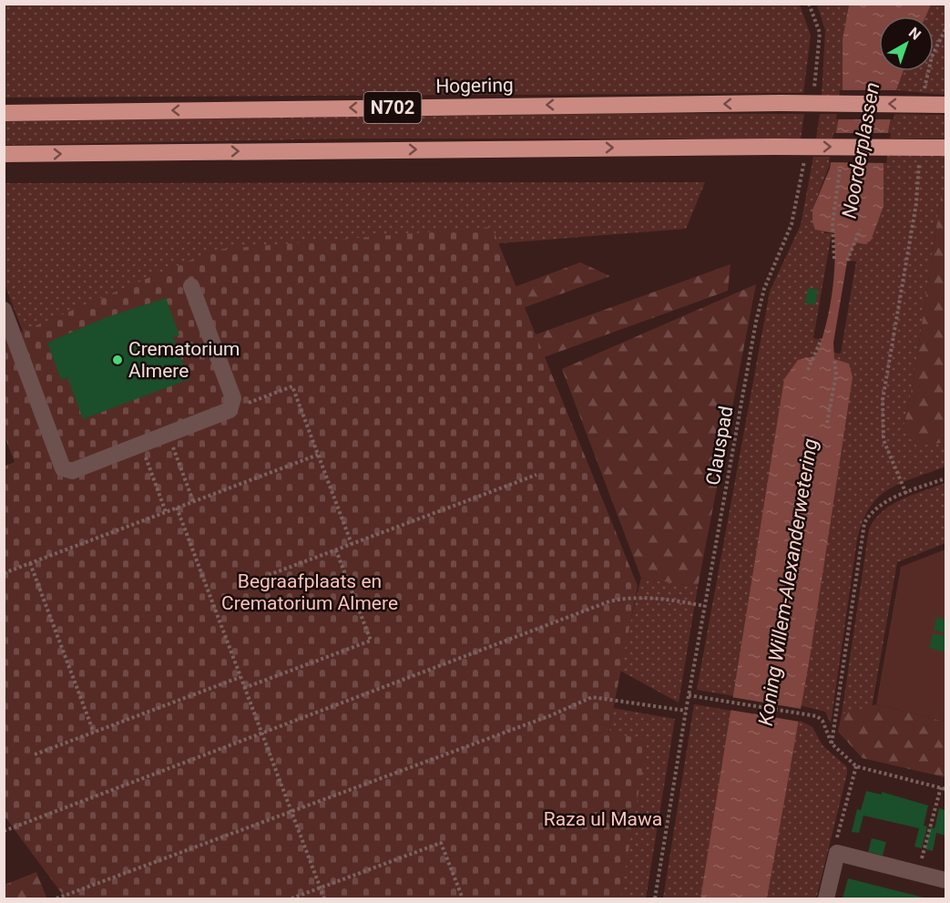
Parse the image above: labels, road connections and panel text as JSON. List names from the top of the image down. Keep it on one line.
{"streets":{"highway":["Hogering","N702"],"path":["Clauspad"]},"water":["Noorderplassen","Koning Willem-Alexanderwetering"],"parks":["Begraafplaats en Crematorium Almere","Raza ul Mawa"],"places":["Crematorium Almere"],"north":"top right"}
